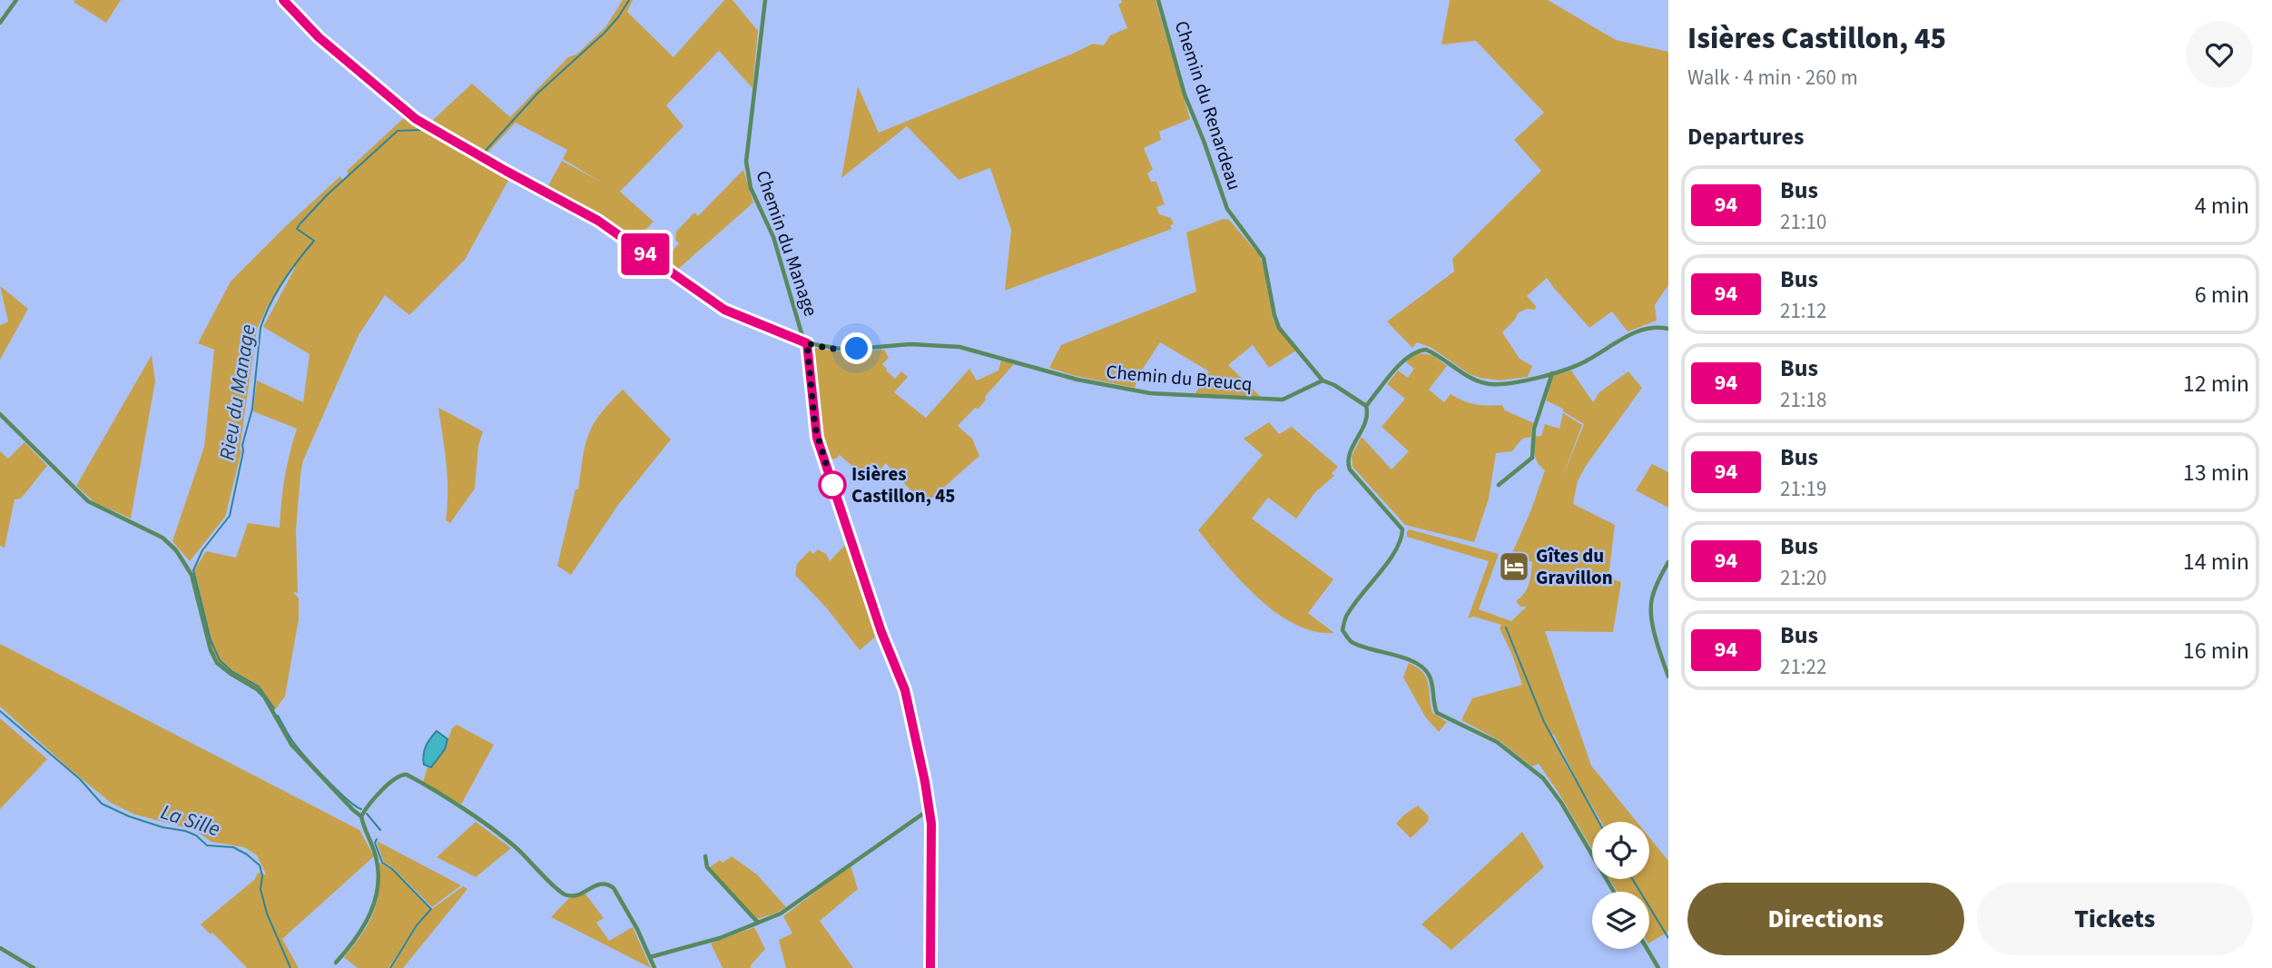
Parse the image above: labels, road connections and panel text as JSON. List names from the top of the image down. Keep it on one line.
{"streets":{"street":["Chemin du Renardeau","Chemin du Manage","Chemin du Breucq"]},"crossings":[["Chemin du Renardeau","Chemin du Breucq"],["Chemin du Manage","Chemin du Breucq"]],"water":["Rieu du Manage","La Sille"],"places":{"other":["Isières Castillon, 45"],"hotel":["Gîtes du Gravillon"]},"lines":["bus line 94"],"page":{"on_map":"94","heading":[["Isières Castillon, 45","Walk · 4 min · 260 m"],"Departures"],"list":[{"mark":"94","name":"Bus","note":"21:10","value":"4 min"},{"mark":"94","name":"Bus","note":"21:12","value":"6 min"},{"mark":"94","name":"Bus","note":"21:18","value":"12 min"},{"mark":"94","name":"Bus","note":"21:19","value":"13 min"},{"mark":"94","name":"Bus","note":"21:20","value":"14 min"},{"mark":"94","name":"Bus","note":"21:22","value":"16 min"}],"buttons":["Directions","Tickets"]}}
